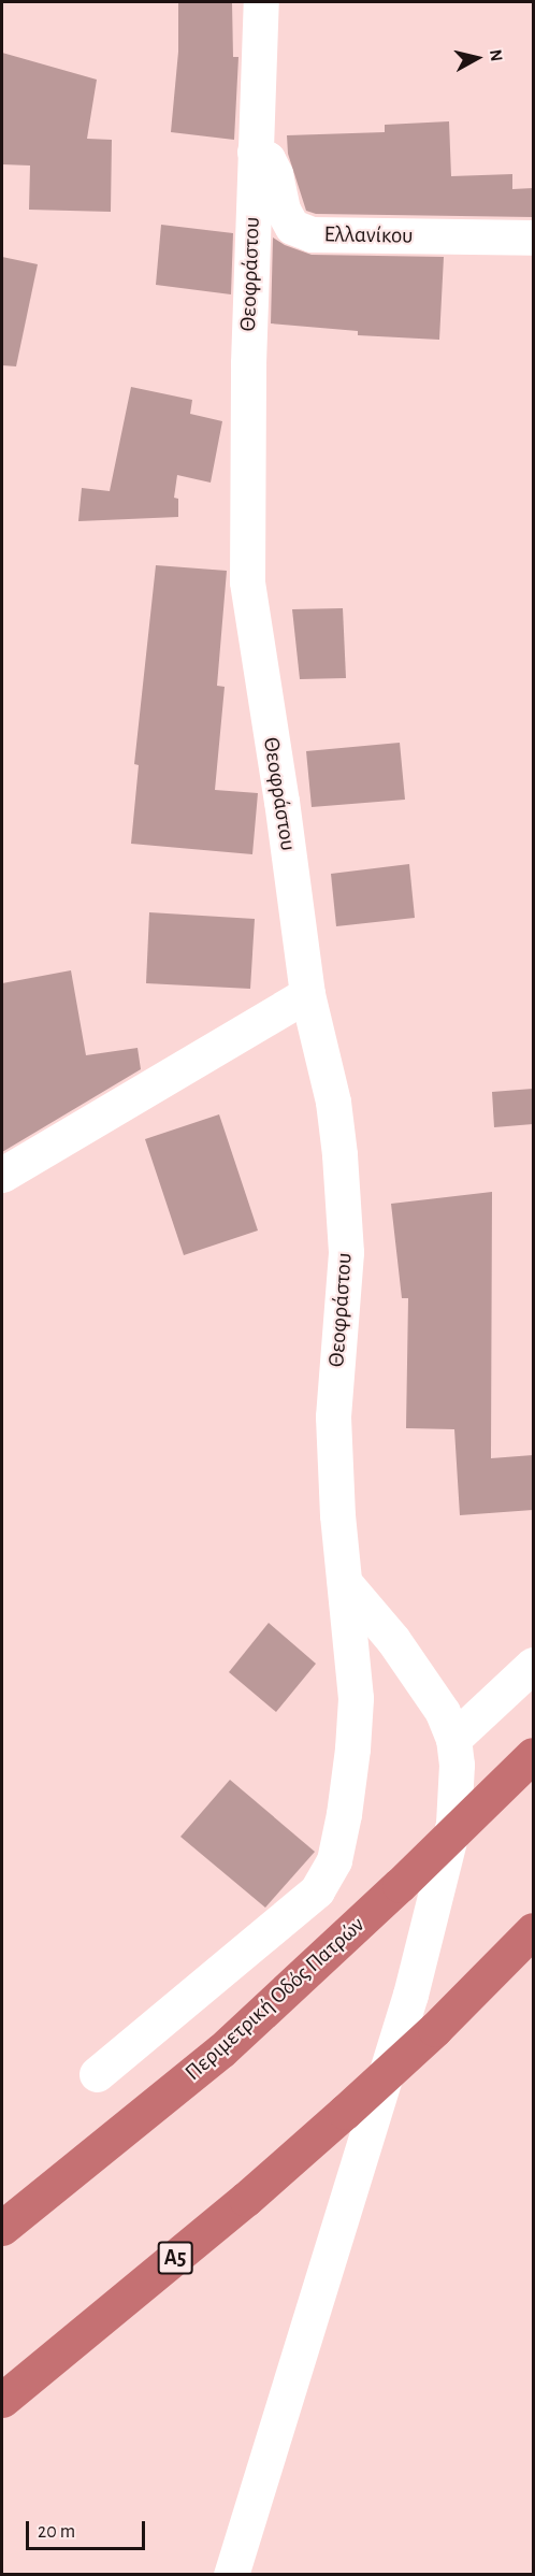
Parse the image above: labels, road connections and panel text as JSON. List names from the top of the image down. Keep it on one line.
{"streets":{"highway":["Περιμετρική Οδός Πατρών","Α5"],"street":["Ελλανίκου","Θεοφράστου"]},"crossings":[["Ελλανίκου","Θεοφράστου"]],"scale_bar":"20 m","north":"right"}
